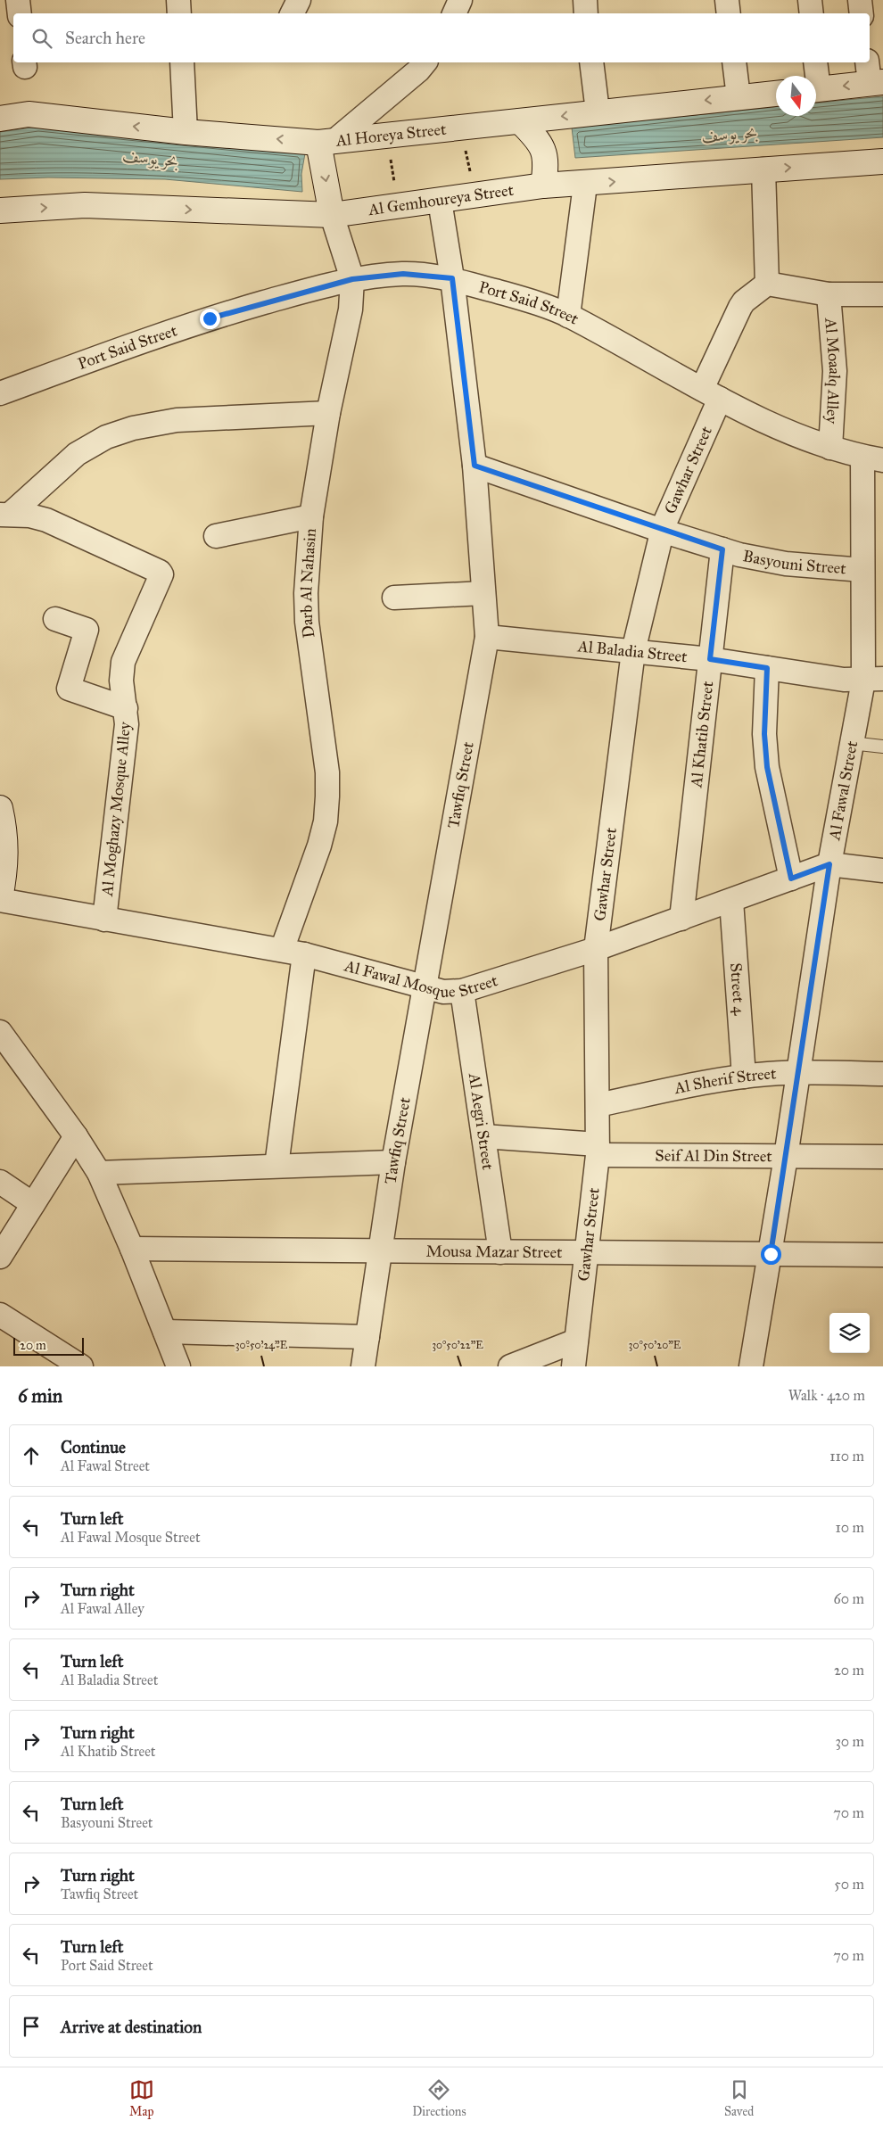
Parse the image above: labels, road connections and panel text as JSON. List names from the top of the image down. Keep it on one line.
{"streets":{"street":["Al Horeya Street","Al Gemhoureya Street","Port Said Street","Al Moaalq Alley","Gawhar Street","Basyouni Street","Darb Al Nahasin","Al Baladia Street","Al Khatib Street","Tawfiq Street","Al Fawal Street","Al Moghazy Mosque Alley","Al Fawal Mosque Street","Street 4","Al Sherif Street","Al Aegri Street","Seif Al Din Street","Mousa Mazar Street"]},"crossings":[["Al Gemhoureya Street","Darb Al Nahasin"],["Al Gemhoureya Street","Tawfiq Street"],["Port Said Street","Al Moaalq Alley"],["Port Said Street","Gawhar Street"],["Port Said Street","Darb Al Nahasin"],["Port Said Street","Tawfiq Street"],["Port Said Street","Al Fawal Street"],["Gawhar Street","Basyouni Street"],["Gawhar Street","Al Baladia Street"],["Gawhar Street","Al Fawal Mosque Street"],["Gawhar Street","Al Sherif Street"],["Gawhar Street","Seif Al Din Street"],["Gawhar Street","Mousa Mazar Street"],["Basyouni Street","Al Khatib Street"],["Basyouni Street","Tawfiq Street"],["Basyouni Street","Al Fawal Street"],["Darb Al Nahasin","Al Fawal Mosque Street"],["Al Baladia Street","Al Khatib Street"],["Al Baladia Street","Tawfiq Street"],["Al Baladia Street","Al Fawal Street"],["Al Khatib Street","Al Fawal Mosque Street"],["Tawfiq Street","Al Fawal Mosque Street"],["Tawfiq Street","Mousa Mazar Street"],["Al Fawal Street","Al Fawal Mosque Street"],["Al Fawal Street","Al Sherif Street"],["Al Fawal Street","Seif Al Din Street"],["Al Fawal Street","Mousa Mazar Street"],["Al Moghazy Mosque Alley","Al Fawal Mosque Street"],["Al Fawal Mosque Street","Street 4"],["Al Fawal Mosque Street","Al Aegri Street"],["Street 4","Al Sherif Street"],["Al Aegri Street","Seif Al Din Street"],["Al Aegri Street","Mousa Mazar Street"]],"one_way":["Al Horeya Street"],"water":["بحر يوسف"],"scale_bar":"20 m","north":"bottom","page":{"search":"Search here","scale":"20 m","heading":["6 min","Walk · 420 m"],"list":[["Continue","Al Fawal Street","110 m"],["Turn left","Al Fawal Mosque Street","10 m"],["Turn right","Al Fawal Alley","60 m"],["Turn left","Al Baladia Street","20 m"],["Turn right","Al Khatib Street","30 m"],["Turn left","Basyouni Street","70 m"],["Turn right","Tawfiq Street","50 m"],["Turn left","Port Said Street","70 m"],"Arrive at destination"],"nav":["Map","Directions","Saved"]},"coordinates":["30°50'24\"E","30°50'22\"E","30°50'20\"E"]}
